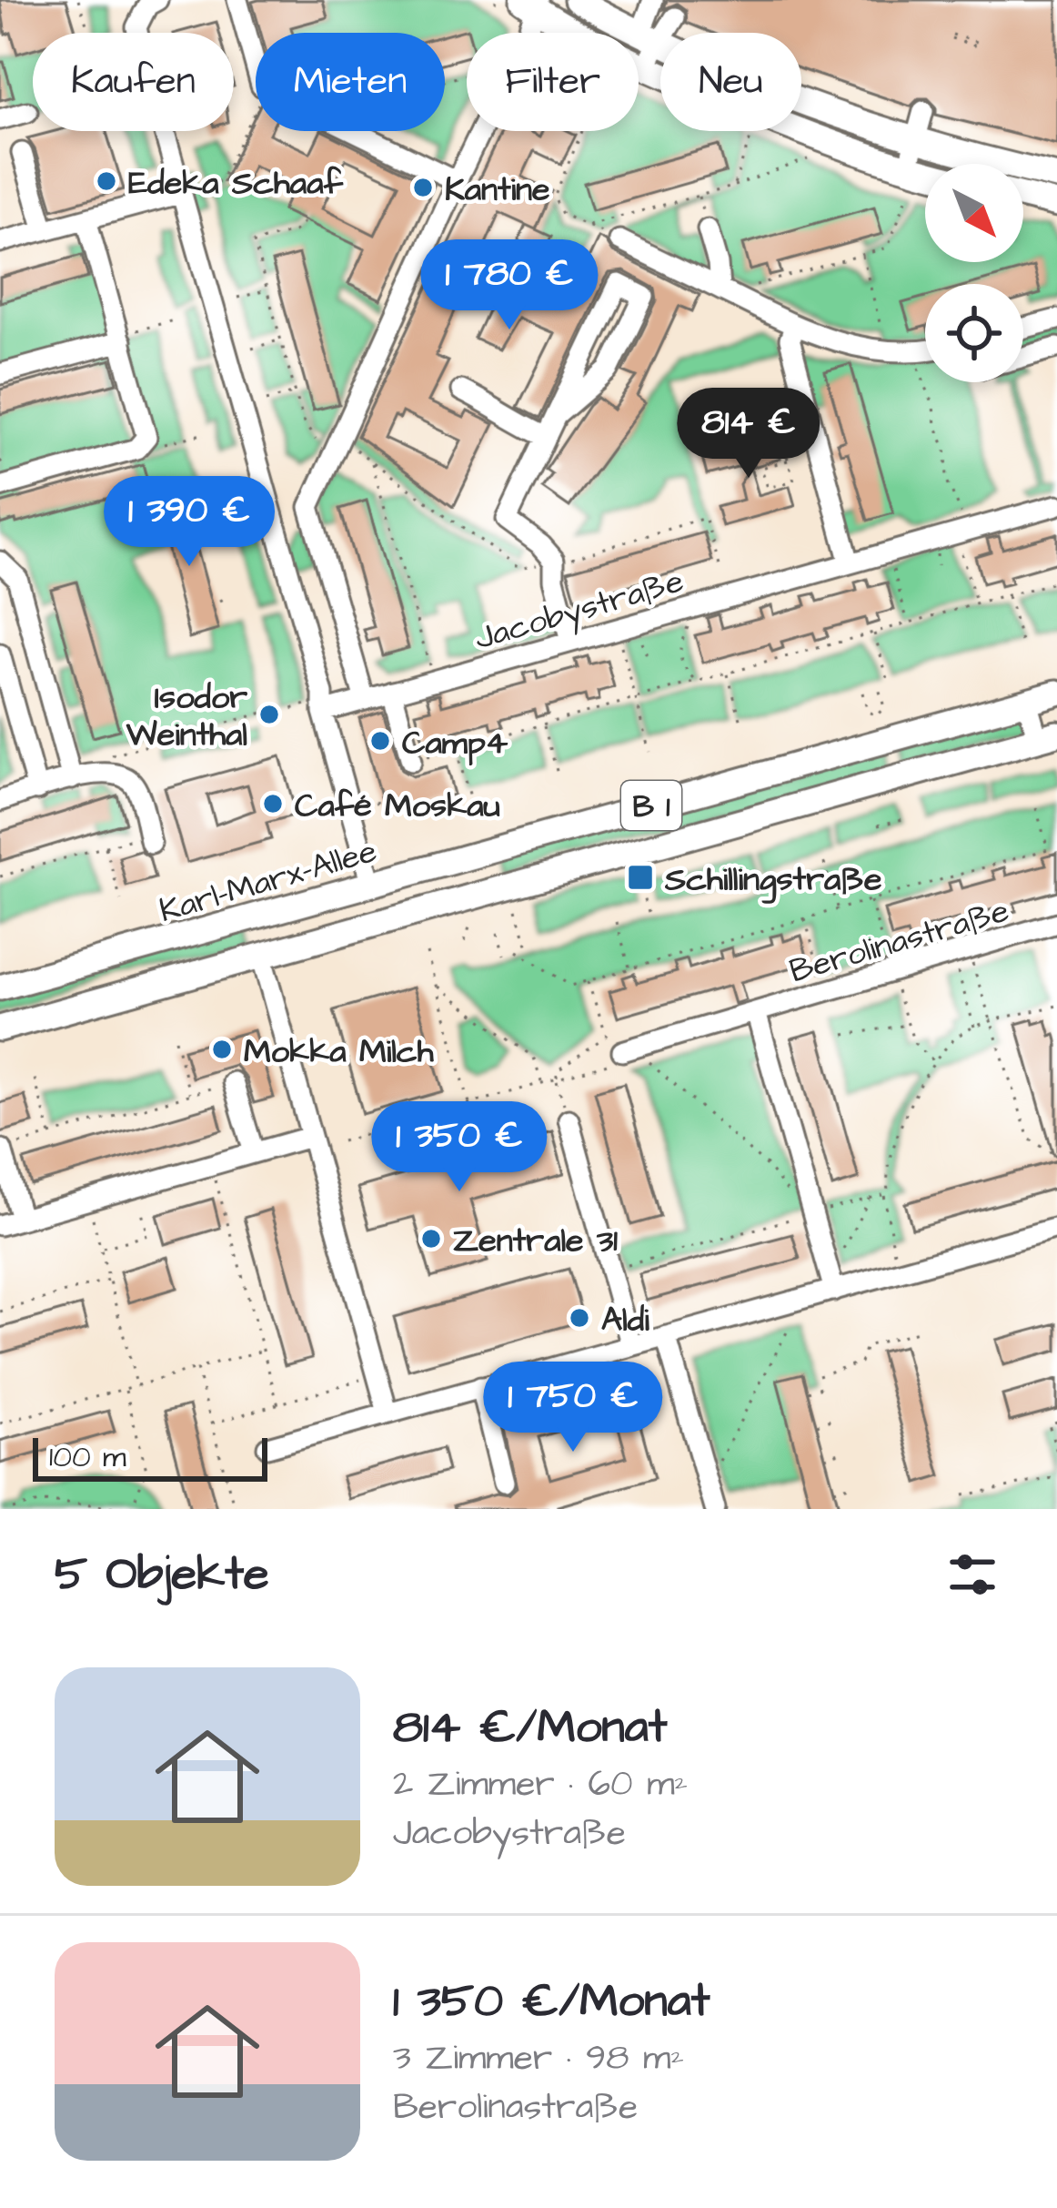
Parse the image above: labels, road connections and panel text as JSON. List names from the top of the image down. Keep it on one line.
{"streets":{"main road":["B 1","Karl-Marx-Allee"],"street":["Jacobystraße","Berolinastraße"]},"places":{"other":["Edeka Schaaf","Kantine","Isodor Weinthal","Camp4","Café Moskau","Mokka Milch","Zentrale 31","Aldi"],"transit":["Schillingstraße"]},"scale_bar":"100 m","north":"bottom right","page":{"chip":["Kaufen","Mieten","Filter","Neu"],"price":["1 780 €","814 €","1 390 €","1 350 €","1 750 €"],"scale":"100 m","heading":"5 Objekte","list":[{"name":"814 €/Monat","note":"2 Zimmer · 60 m² · Jacobystraße"},{"name":"1 350 €/Monat","note":"3 Zimmer · 98 m² · Berolinastraße"}]}}
